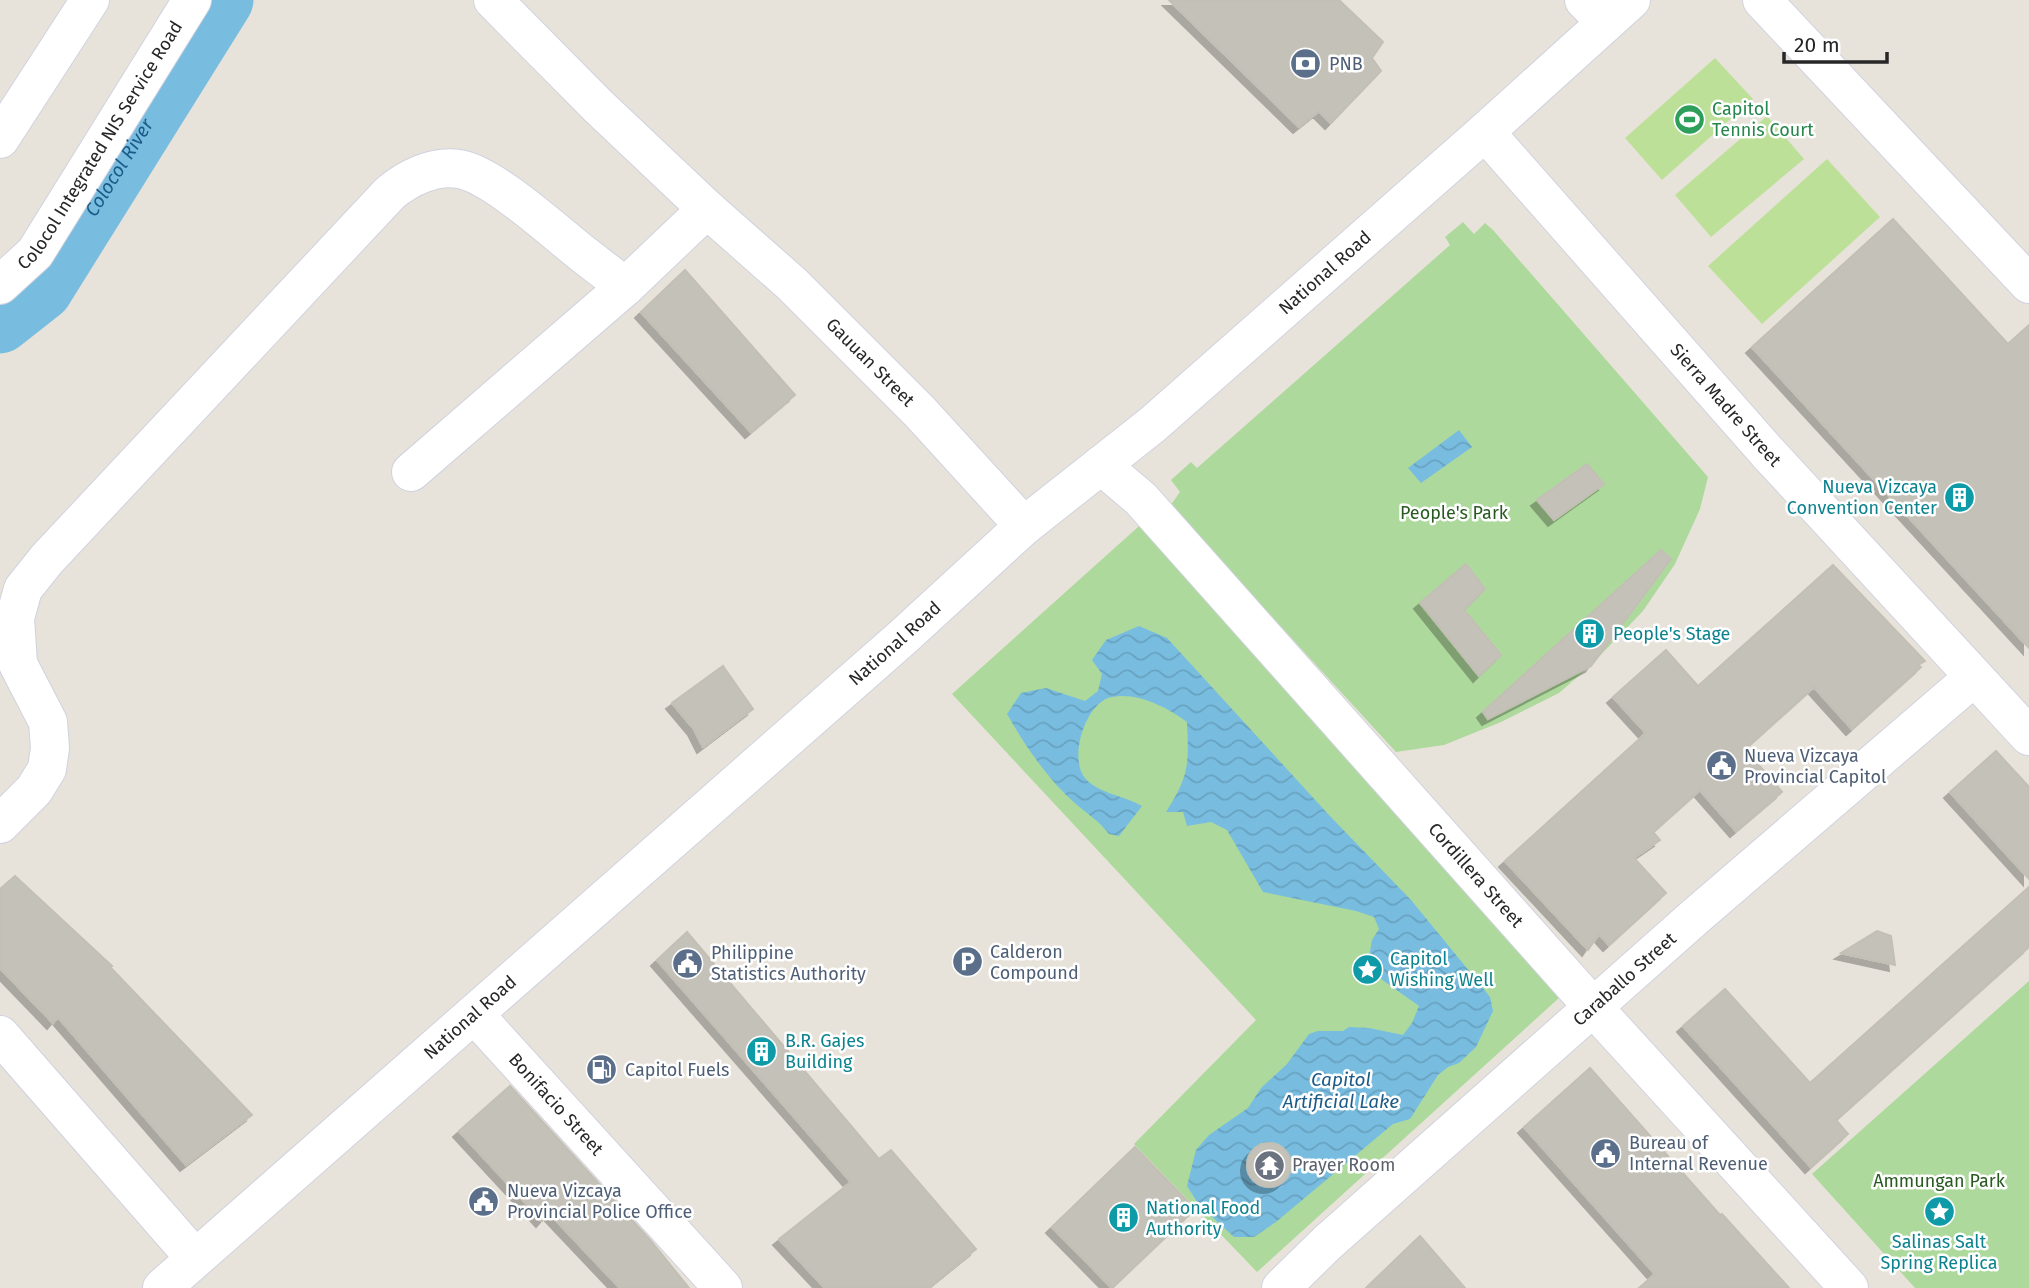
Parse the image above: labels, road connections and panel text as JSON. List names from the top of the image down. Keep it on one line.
{"streets":{"street":["Colocol Integrated NIS Service Road","National Road","Gauuan Street","Sierra Madre Street","Cordillera Street","Caraballo Street","Bonifacio Street"]},"crossings":[["National Road","Gauuan Street"],["National Road","Sierra Madre Street"],["National Road","Cordillera Street"],["National Road","Bonifacio Street"],["Sierra Madre Street","Caraballo Street"],["Cordillera Street","Caraballo Street"]],"water":["Colocol River","Capitol Artificial Lake"],"parks":["People's Park","Ammungan Park"],"places":{"bank":["PNB"],"sports":["Capitol Tennis Court"],"building":["Nueva Vizcaya Convention Center","People's Stage","B.R. Gajes Building","National Food Authority"],"public building":["Nueva Vizcaya Provincial Capitol","Philippine Statistics Authority","Bureau of Internal Revenue","Nueva Vizcaya Provincial Police Office"],"parking":["Calderon Compound"],"place":["Capitol Wishing Well","Salinas Salt Spring Replica"],"fuel station":["Capitol Fuels"],"temple":["Prayer Room"]},"scale_bar":"20 m"}
